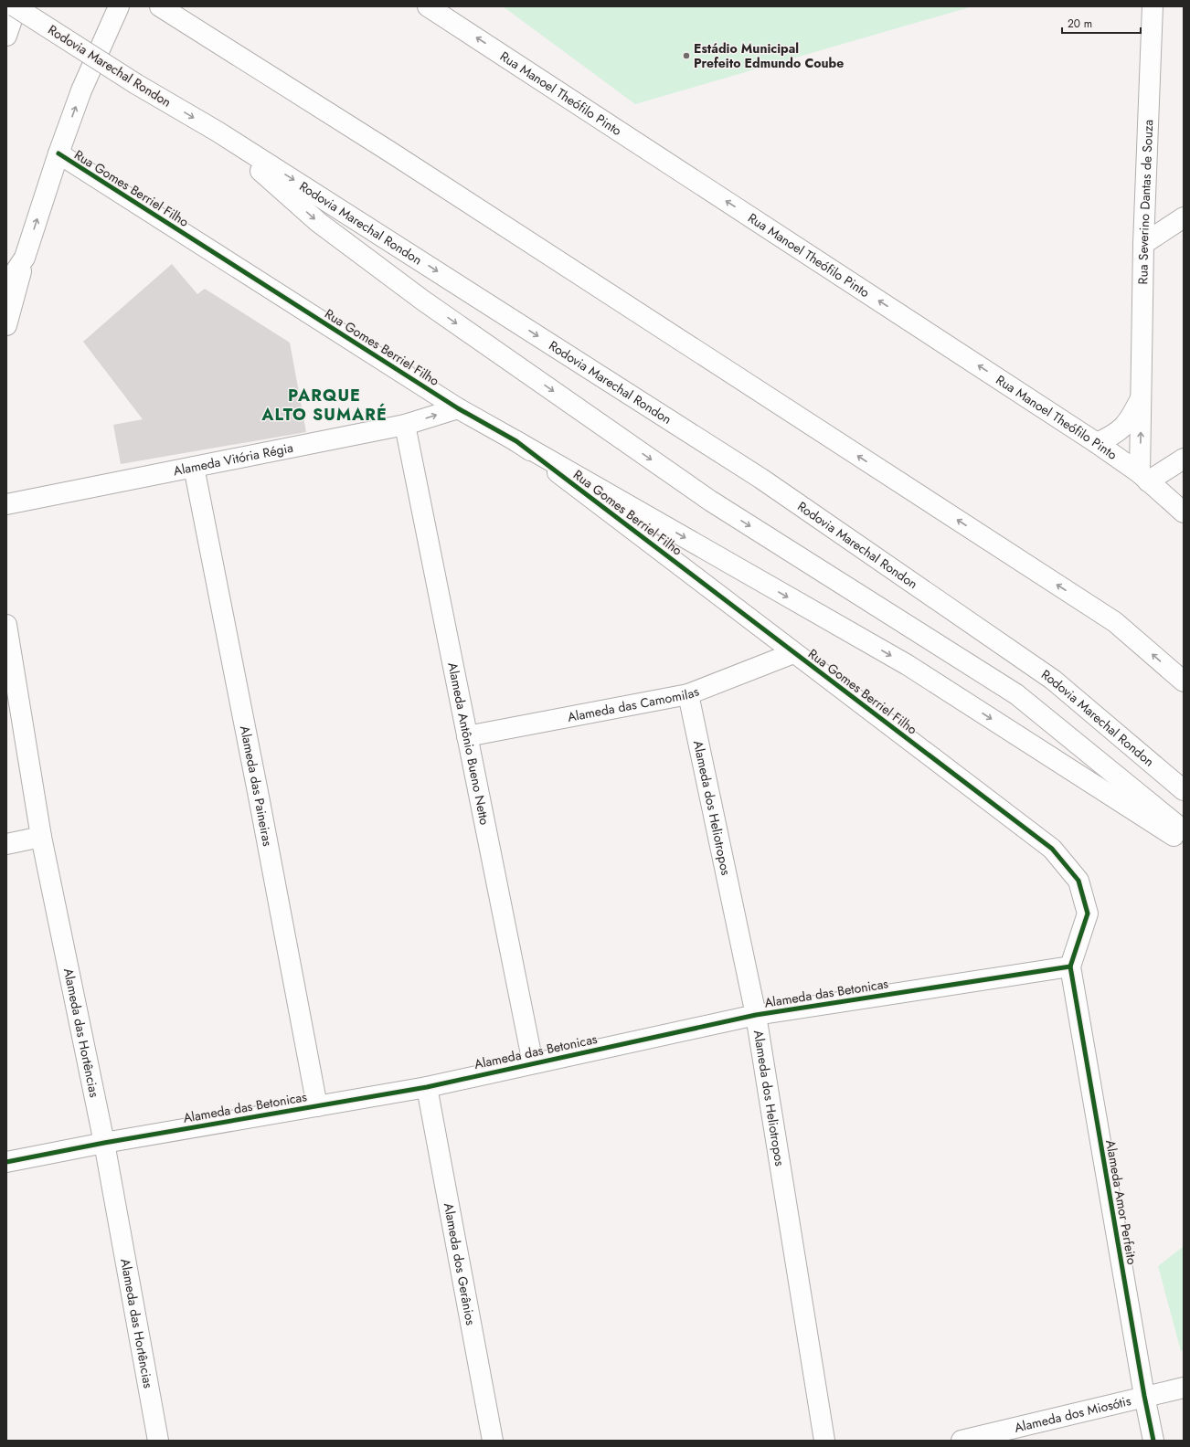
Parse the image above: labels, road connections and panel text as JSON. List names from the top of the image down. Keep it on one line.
{"streets":{"main road":["Rodovia Marechal Rondon","Rua Manoel Theófilo Pinto","Rua Gomes Berriel Filho","Rua Severino Dantas de Souza","Alameda Vitória Régia","Alameda das Camomilas","Alameda Antônio Bueno Netto","Alameda das Paineiras","Alameda dos Heliotropos","Alameda das Betonicas","Alameda das Hortências","Alameda Amor Perfeito","Alameda dos Gerânios","Alameda dos Miosótis"]},"crossings":[["Rua Manoel Theófilo Pinto","Rua Severino Dantas de Souza"],["Rua Gomes Berriel Filho","Alameda Vitória Régia"],["Rua Gomes Berriel Filho","Alameda das Camomilas"],["Rua Gomes Berriel Filho","Alameda das Betonicas"],["Rua Gomes Berriel Filho","Alameda Amor Perfeito"],["Alameda Vitória Régia","Alameda Antônio Bueno Netto"],["Alameda Vitória Régia","Alameda das Paineiras"],["Alameda das Camomilas","Alameda Antônio Bueno Netto"],["Alameda das Camomilas","Alameda dos Heliotropos"],["Alameda Antônio Bueno Netto","Alameda das Betonicas"],["Alameda das Paineiras","Alameda das Betonicas"],["Alameda dos Heliotropos","Alameda das Betonicas"],["Alameda das Betonicas","Alameda das Hortências"],["Alameda das Betonicas","Alameda Amor Perfeito"],["Alameda das Betonicas","Alameda dos Gerânios"],["Alameda Amor Perfeito","Alameda dos Miosótis"]],"districts":["PARQUE ALTO SUMARÉ"],"places":["Estádio Municipal Prefeito Edmundo Coube"],"scale_bar":"20 m"}
